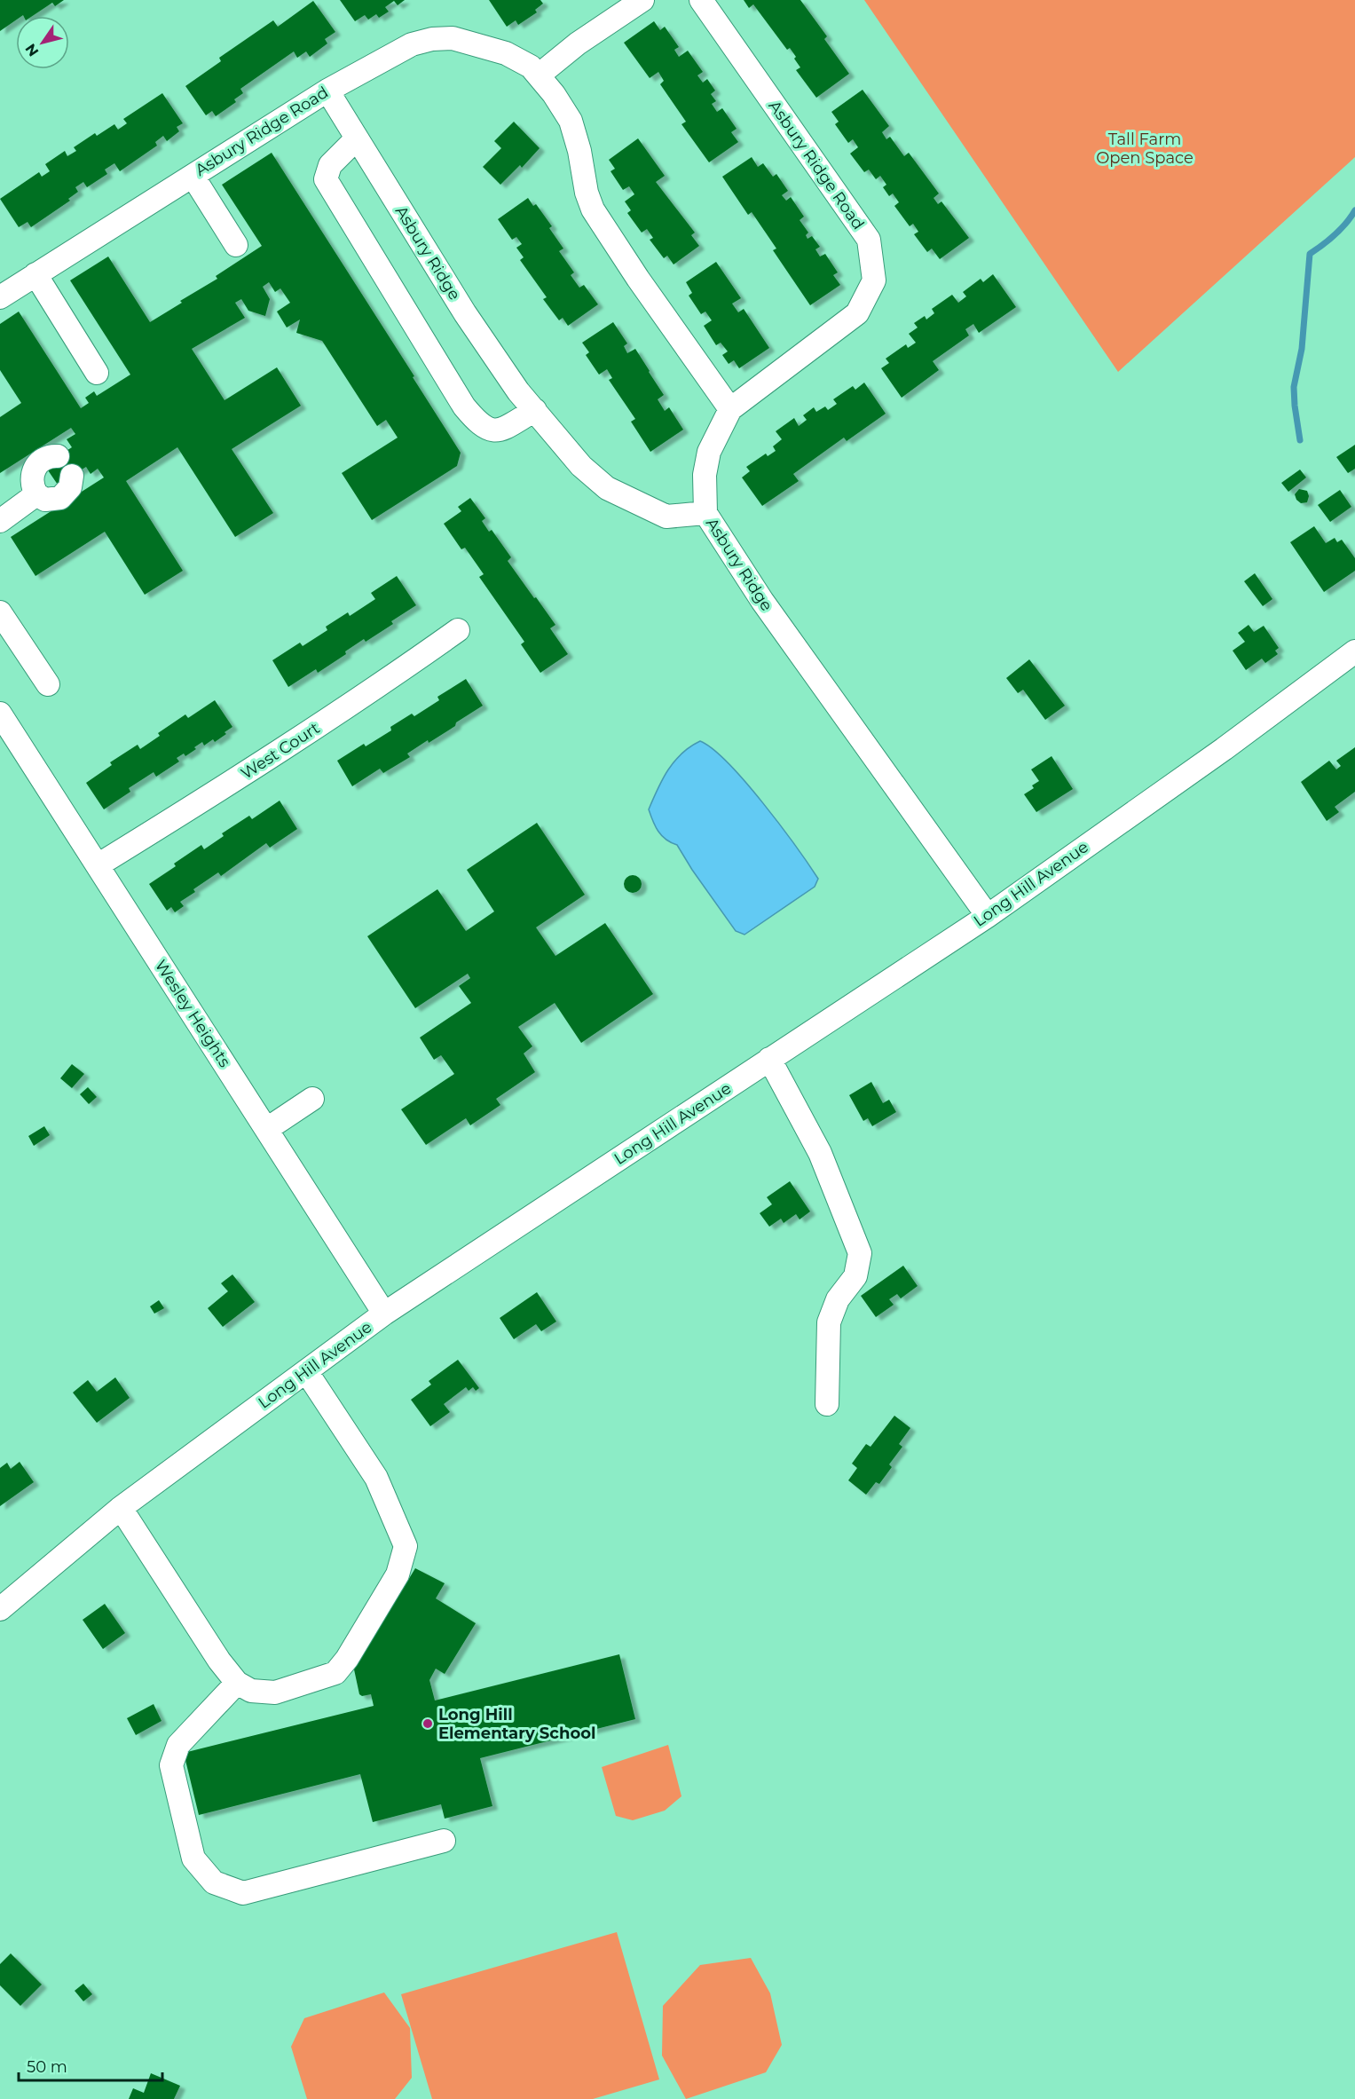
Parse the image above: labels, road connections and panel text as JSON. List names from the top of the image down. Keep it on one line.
{"streets":{"street":["Asbury Ridge Road","Asbury Ridge","West Court","Long Hill Avenue","Wesley Heights"]},"crossings":[["Asbury Ridge Road","Asbury Ridge"],["Asbury Ridge","Long Hill Avenue"],["West Court","Wesley Heights"],["Long Hill Avenue","Wesley Heights"]],"parks":["Tall Farm Open Space"],"places":["Long Hill Elementary School"],"scale_bar":"50 m","north":"bottom left"}
